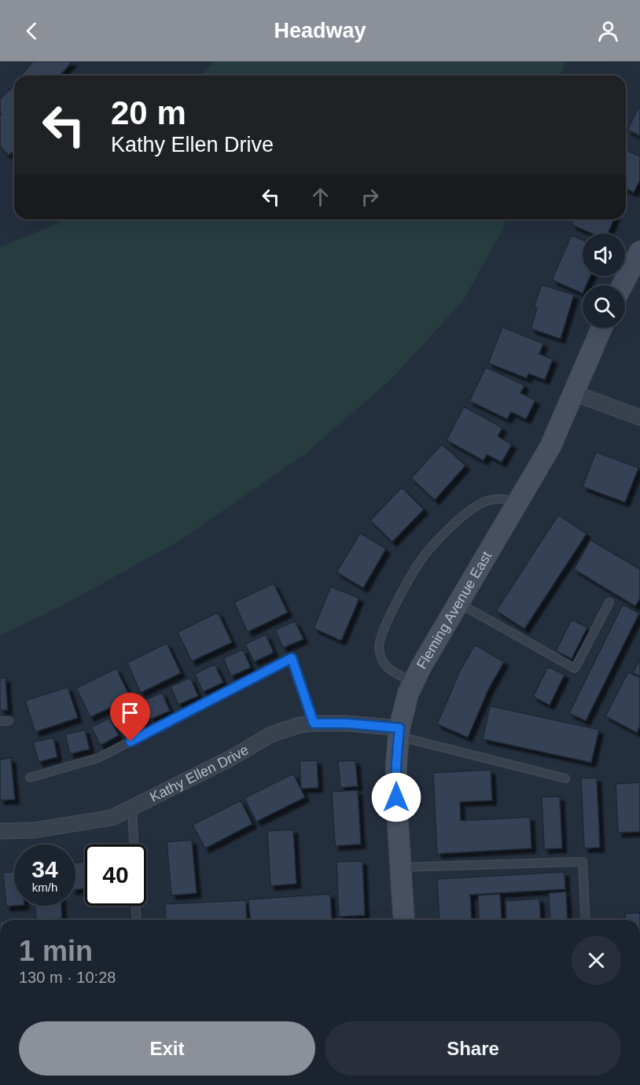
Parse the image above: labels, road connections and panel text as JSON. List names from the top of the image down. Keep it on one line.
{"streets":{"street":["Fleming Avenue East","Kathy Ellen Drive"]},"crossings":[["Fleming Avenue East","Kathy Ellen Drive"]],"page":{"header":"Headway","turn":["20 m","Kathy Ellen Drive"],"speed":"34 km/h","limit":"40","heading":["1 min","130 m · 10:28"],"buttons":["Exit","Share"]}}
